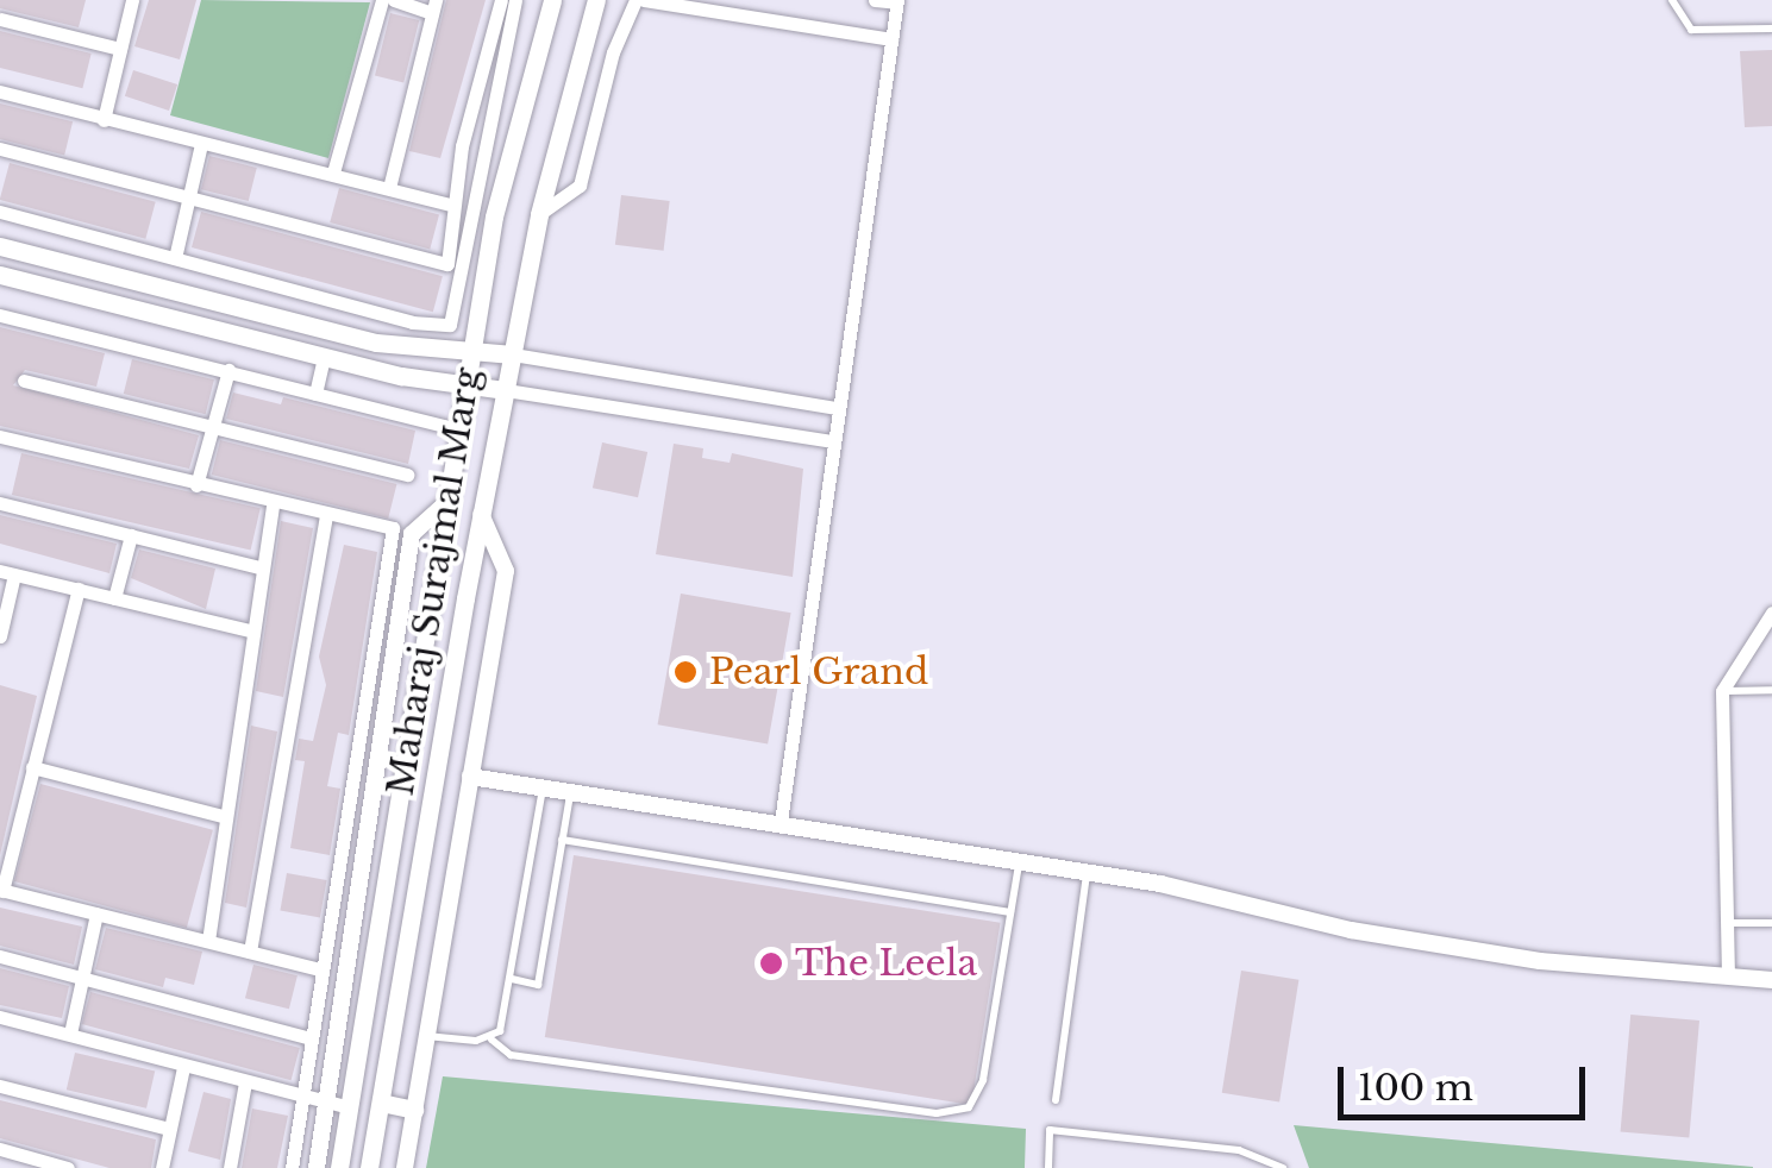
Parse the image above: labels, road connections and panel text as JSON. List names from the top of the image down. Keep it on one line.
{"streets":{"main road":["Maharaj Surajmal Marg"]},"places":["Pearl Grand","The Leela"],"scale_bar":"100 m"}
